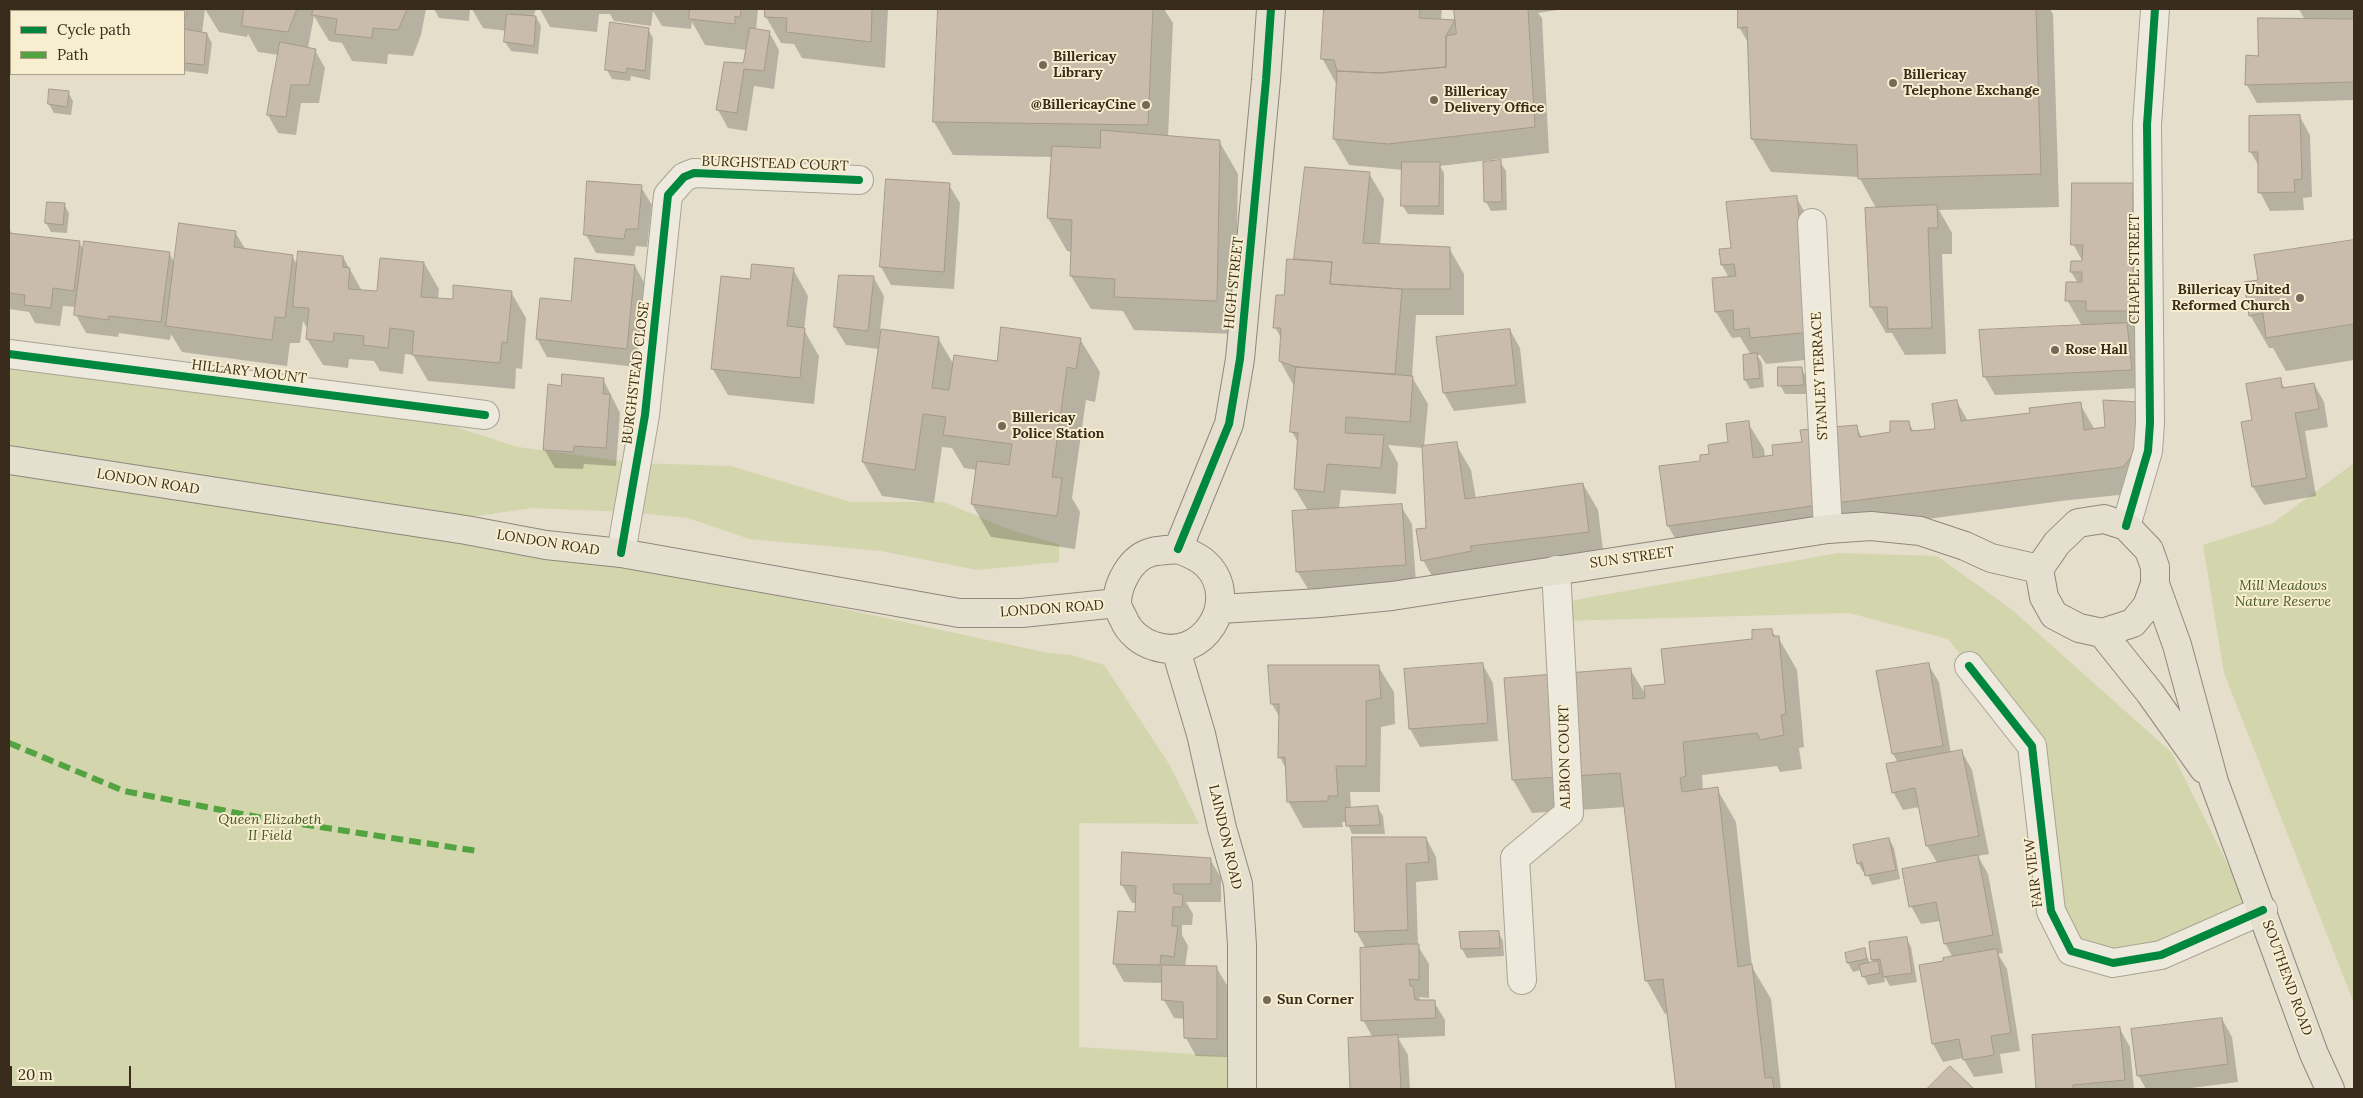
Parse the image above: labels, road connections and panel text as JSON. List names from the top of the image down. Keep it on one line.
{"streets":{"main road":["HIGH STREET","LONDON ROAD","SUN STREET","LAINDON ROAD","SOUTHEND ROAD"],"street":["BURGHSTEAD COURT","CHAPEL STREET","HILLARY MOUNT","BURGHSTEAD CLOSE","STANLEY TERRACE","ALBION COURT","FAIR VIEW"]},"crossings":[["BURGHSTEAD COURT","BURGHSTEAD CLOSE"],["CHAPEL STREET","SUN STREET"],["CHAPEL STREET","SOUTHEND ROAD"],["HIGH STREET","LONDON ROAD"],["HIGH STREET","SUN STREET"],["HIGH STREET","LAINDON ROAD"],["BURGHSTEAD CLOSE","LONDON ROAD"],["STANLEY TERRACE","SUN STREET"],["LONDON ROAD","SUN STREET"],["LONDON ROAD","LAINDON ROAD"],["SUN STREET","ALBION COURT"],["SUN STREET","LAINDON ROAD"],["SUN STREET","SOUTHEND ROAD"],["FAIR VIEW","SOUTHEND ROAD"]],"parks":["Mill Meadows Nature Reserve","Queen Elizabeth II Field"],"places":["Billericay Library","Billericay Telephone Exchange","Billericay Delivery Office","@BillericayCine","Billericay United Reformed Church","Rose Hall","Billericay Police Station","Sun Corner"],"legend":["Cycle path","Path"],"scale_bar":"20 m"}
